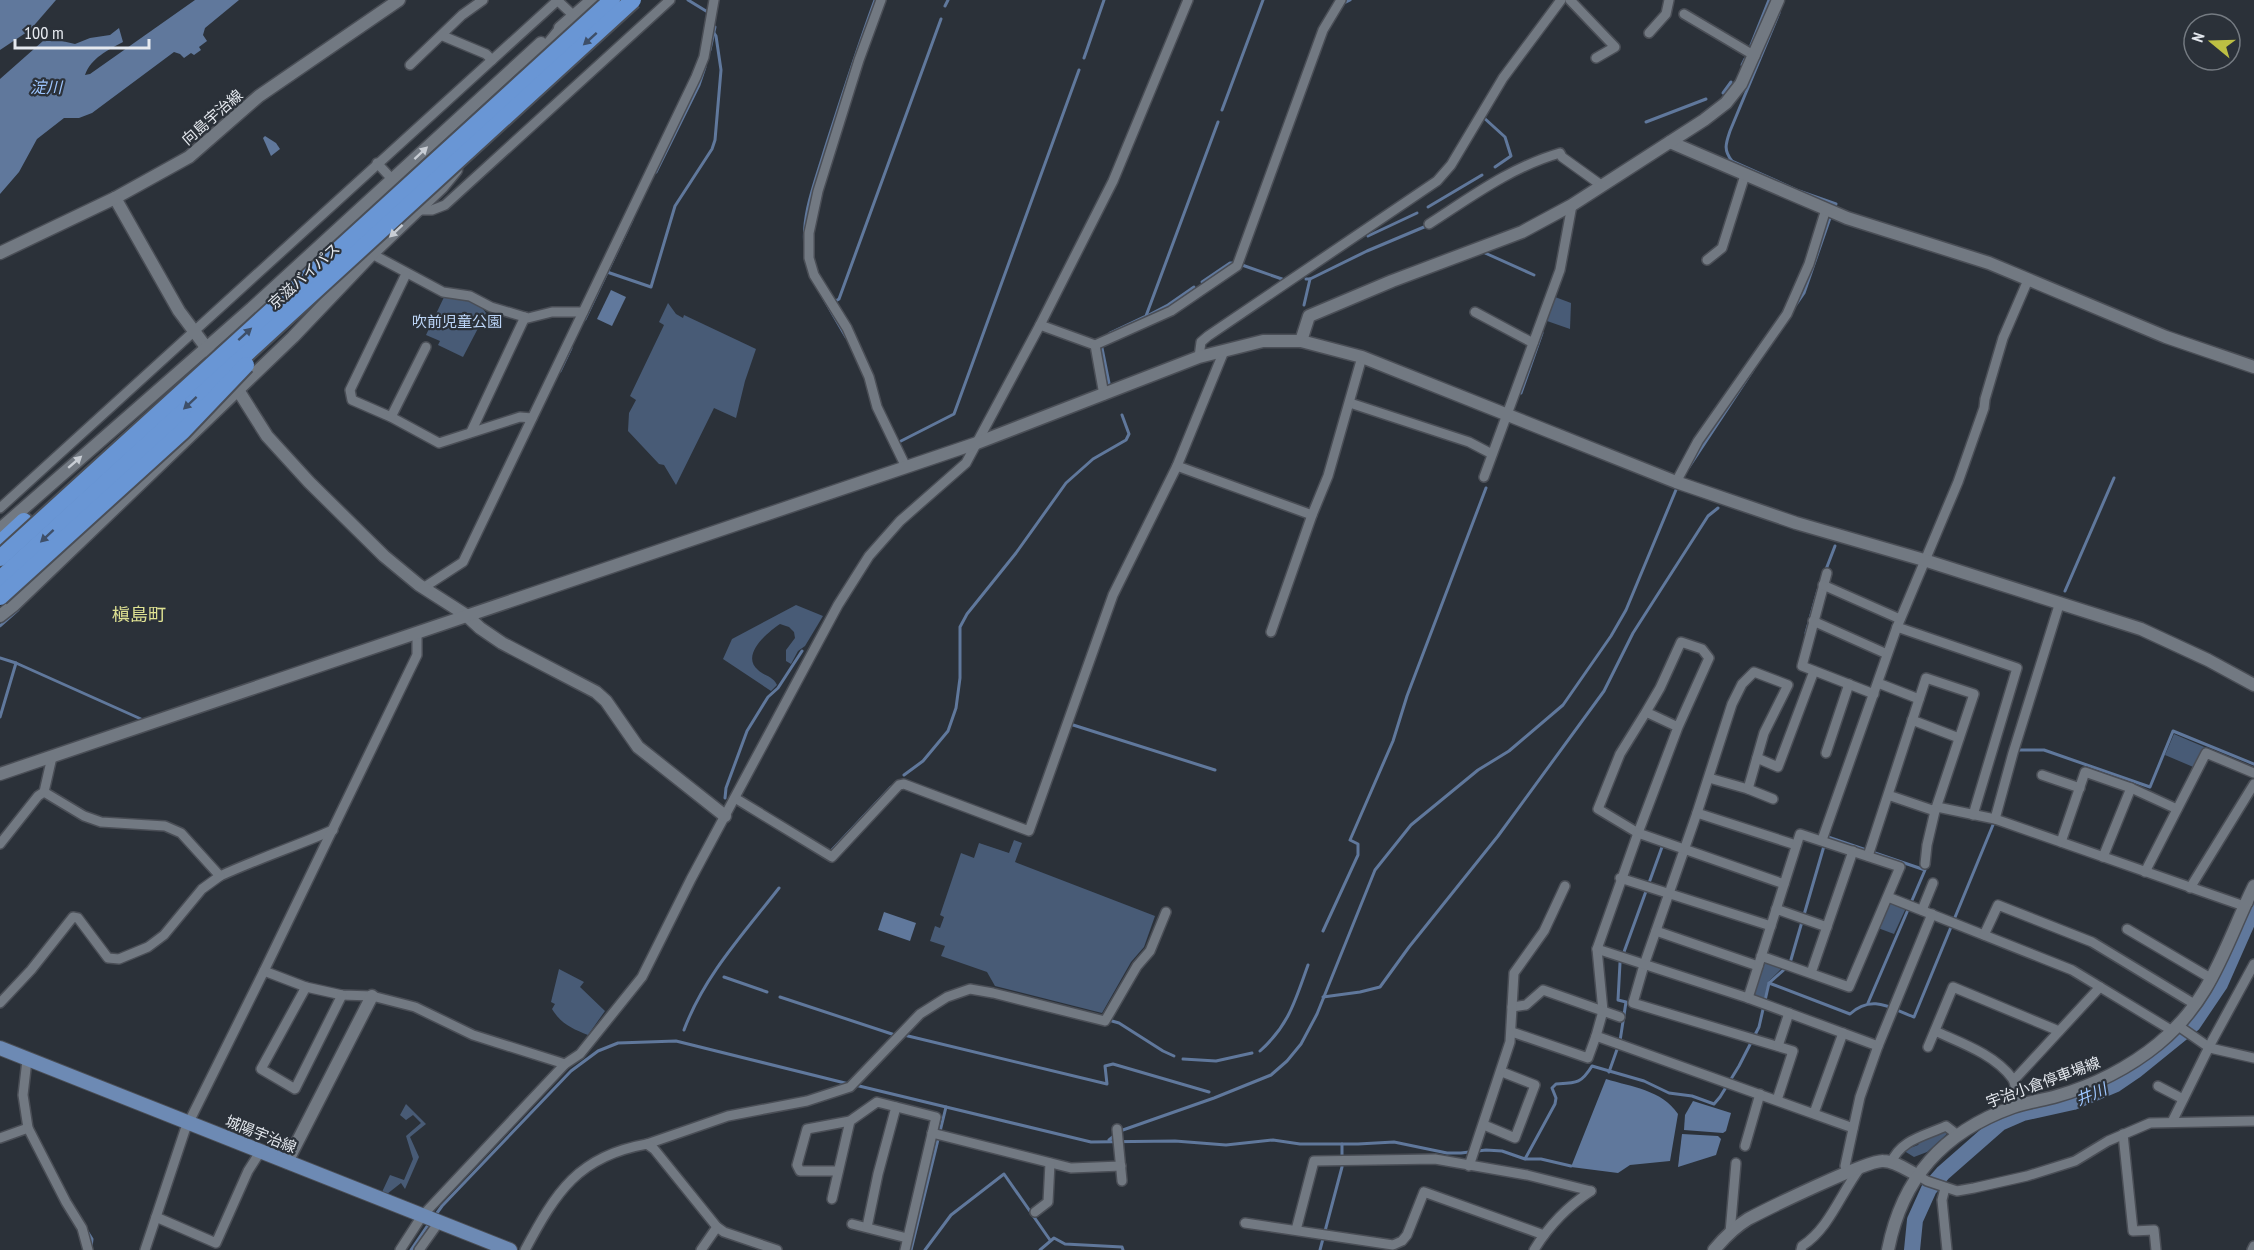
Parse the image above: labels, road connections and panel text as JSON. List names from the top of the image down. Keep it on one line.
{"streets":{"highway":["京滋バイパス"],"main road":["城陽宇治線"],"street":["向島宇治線","宇治小倉停車場線"]},"districts":["槇島町"],"water":["淀川","井川"],"parks":["吹前児童公園"],"scale_bar":"100 m","north":"left"}
